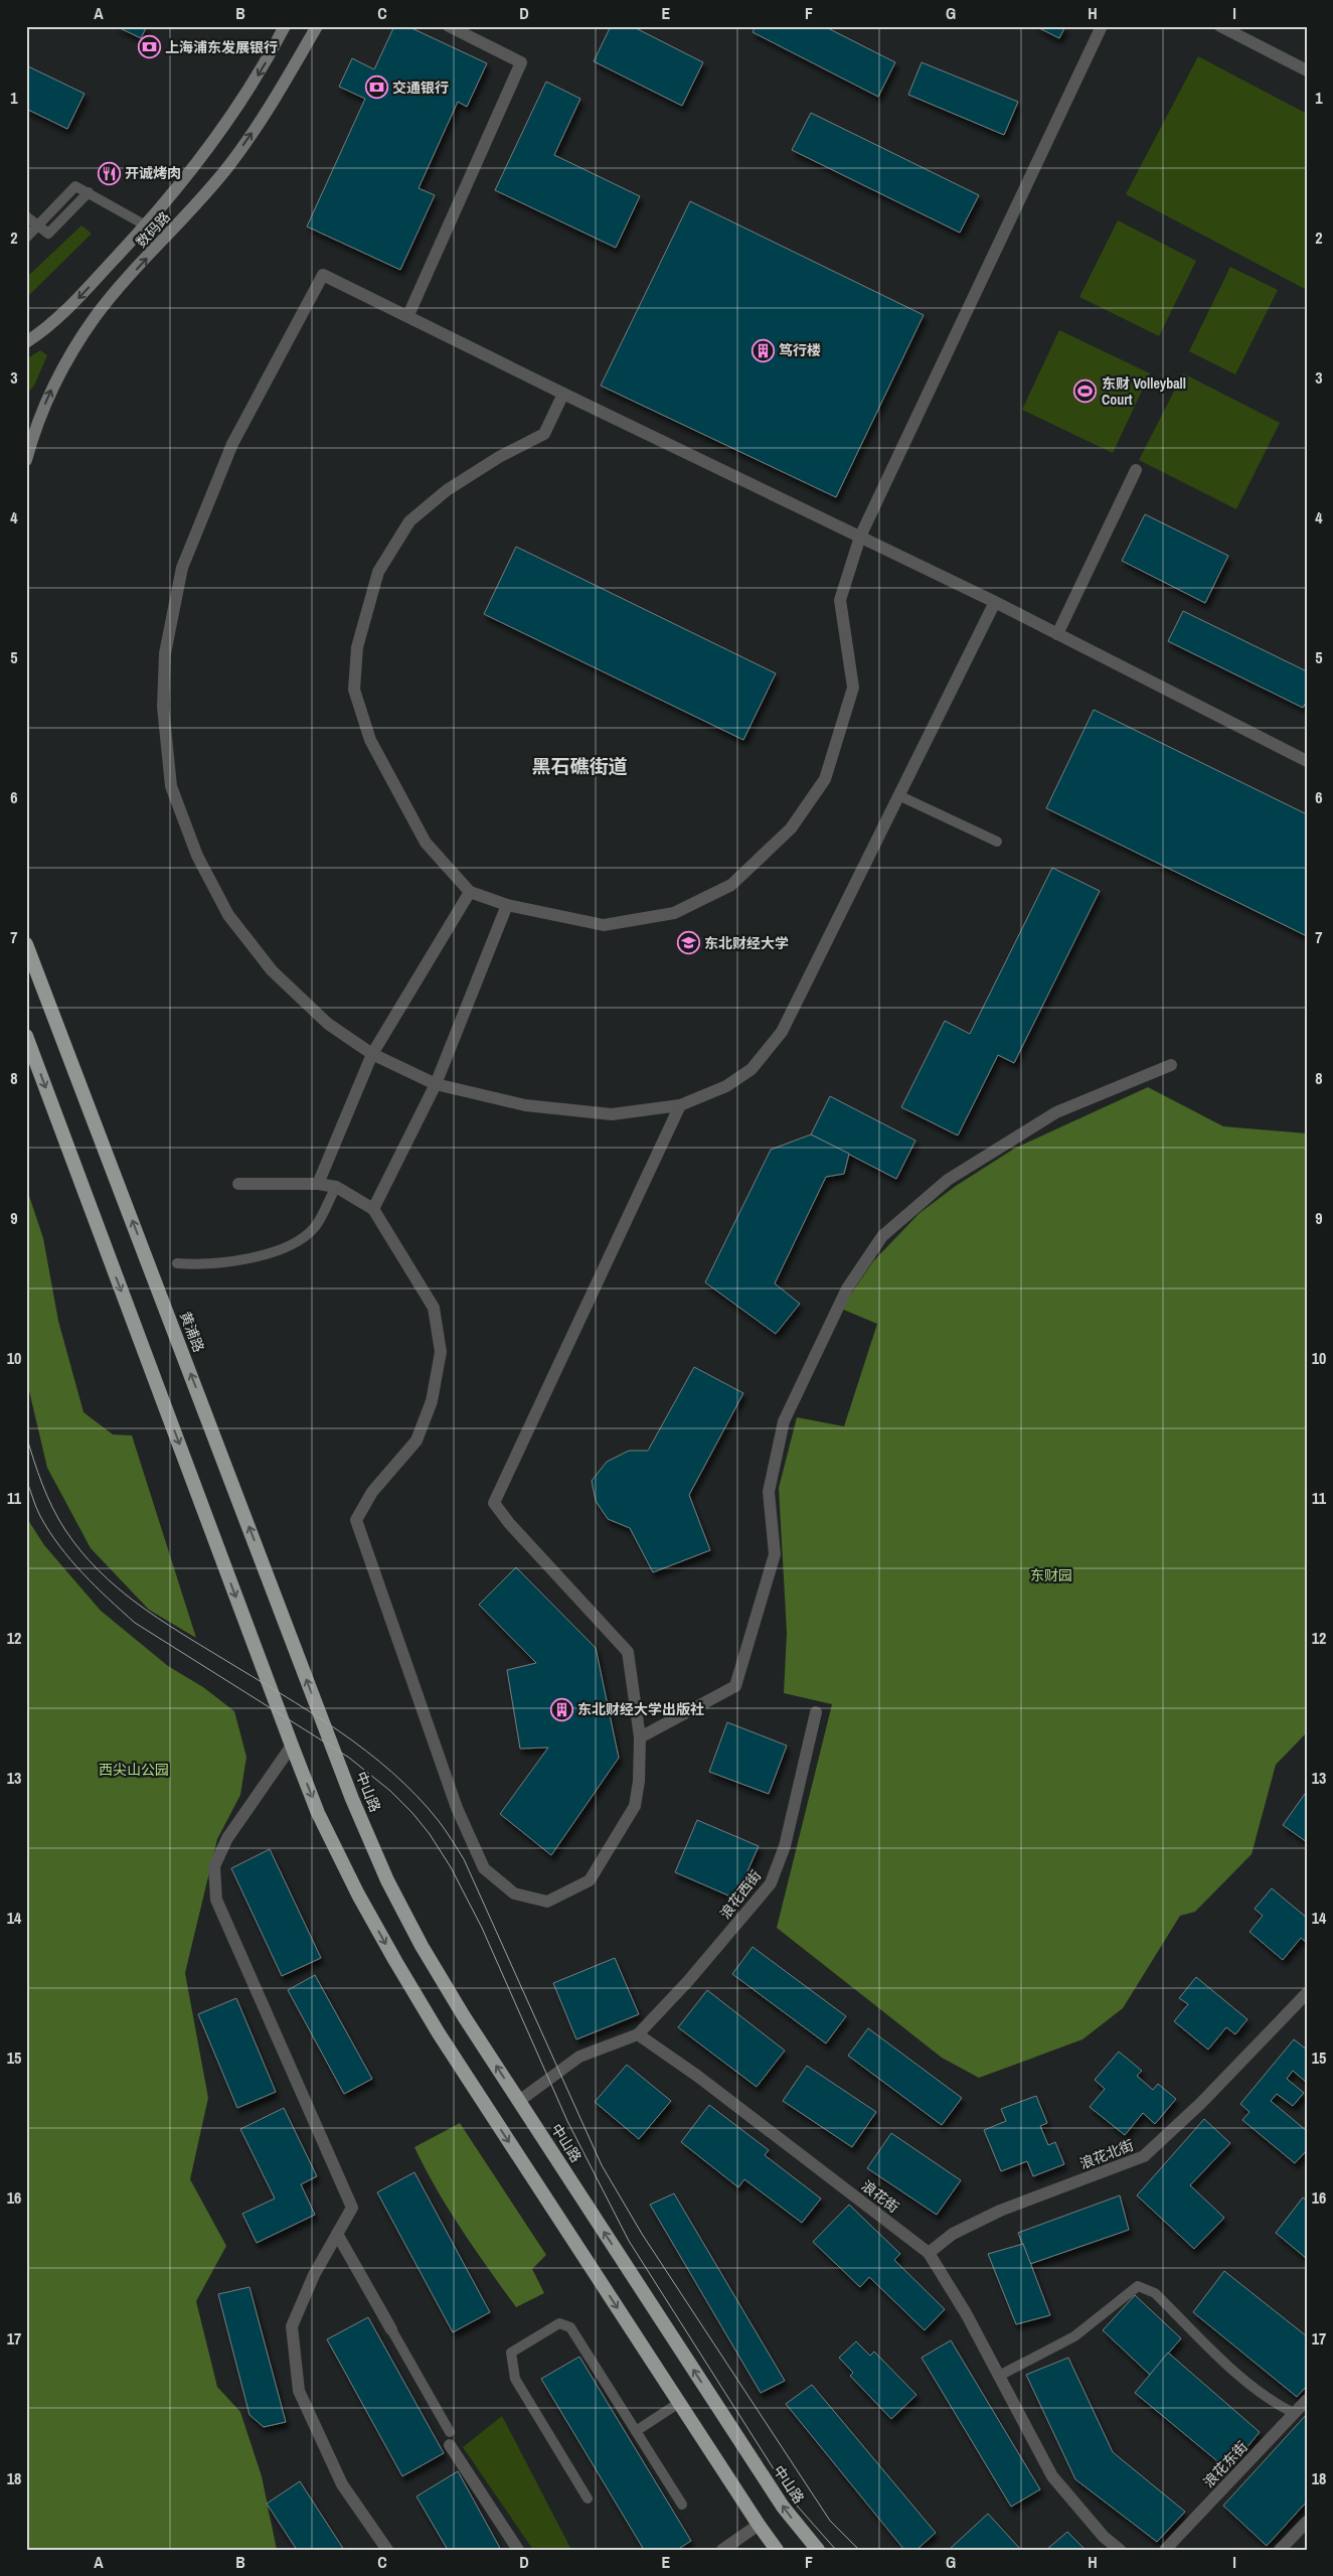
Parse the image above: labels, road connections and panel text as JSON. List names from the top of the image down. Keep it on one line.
{"streets":{"highway":["黄浦路","中山路"],"main road":["数码路"],"street":["浪花西街","浪花北街","浪花街","浪花东街"]},"crossings":[["黄浦路","中山路"],["浪花西街","浪花街"],["浪花北街","浪花街"]],"districts":["黑石礁街道"],"parks":["东财园","西尖山公园"],"places":{"bank":["上海浦东发展银行","交通银行"],"restaurant":["开诚烤肉"],"building":["笃行楼","东北财经大学出版社"],"sports":["东财 Volleyball Court"],"school or university":["东北财经大学"]},"grid":{"columns":["A","B","C","D","E","F","G","H","I"],"rows":["1","2","3","4","5","6","7","8","9","10","11","12","13","14","15","16","17","18"]}}
